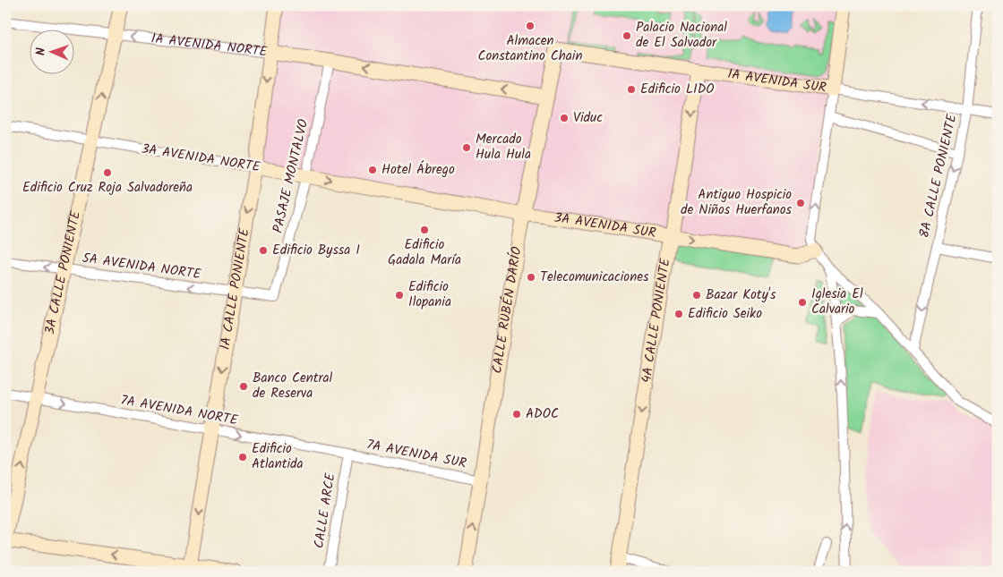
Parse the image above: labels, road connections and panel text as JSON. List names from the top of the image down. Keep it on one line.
{"streets":{"main road":["1A AVENIDA NORTE","1A AVENIDA SUR","3A AVENIDA NORTE","3A AVENIDA SUR","3A CALLE PONIENTE","1A CALLE PONIENTE","CALLE RUBÉN DARÍO","4A CALLE PONIENTE"],"street":["PASAJE MONTALVO","8A CALLE PONIENTE","5A AVENIDA NORTE","7A AVENIDA NORTE","7A AVENIDA SUR","CALLE ARCE"]},"crossings":[["1A AVENIDA NORTE","PASAJE MONTALVO"],["1A AVENIDA NORTE","3A CALLE PONIENTE"],["1A AVENIDA NORTE","1A CALLE PONIENTE"],["1A AVENIDA NORTE","CALLE RUBÉN DARÍO"],["1A AVENIDA SUR","8A CALLE PONIENTE"],["1A AVENIDA SUR","CALLE RUBÉN DARÍO"],["1A AVENIDA SUR","4A CALLE PONIENTE"],["3A AVENIDA NORTE","PASAJE MONTALVO"],["3A AVENIDA NORTE","3A AVENIDA SUR"],["3A AVENIDA NORTE","3A CALLE PONIENTE"],["3A AVENIDA NORTE","1A CALLE PONIENTE"],["PASAJE MONTALVO","5A AVENIDA NORTE"],["3A AVENIDA SUR","CALLE RUBÉN DARÍO"],["3A AVENIDA SUR","4A CALLE PONIENTE"],["5A AVENIDA NORTE","3A CALLE PONIENTE"],["5A AVENIDA NORTE","1A CALLE PONIENTE"],["3A CALLE PONIENTE","7A AVENIDA NORTE"],["1A CALLE PONIENTE","7A AVENIDA NORTE"],["CALLE RUBÉN DARÍO","7A AVENIDA SUR"],["7A AVENIDA NORTE","7A AVENIDA SUR"],["7A AVENIDA NORTE","CALLE ARCE"],["7A AVENIDA SUR","CALLE ARCE"]],"one_way":["1A AVENIDA NORTE","8A CALLE PONIENTE","5A AVENIDA NORTE","3A CALLE PONIENTE","1A CALLE PONIENTE","4A CALLE PONIENTE","7A AVENIDA NORTE"],"places":["Almacen Constantino Chain","Palacio Nacional de El Salvador","Edificio LIDO","Viduc","Mercado Hula Hula","Hotel Ábrego","Edificio Cruz Roja Salvadoreña","Antiguo Hospicio de Niños Huerfanos","Edificio Gadala María","Edificio Byssa I","Telecomunicaciones","Edificio Ilopania","Bazar Koty's","Iglesia El Calvario","Edificio Seiko","Banco Central de Reserva","ADOC","Edificio Atlantida"],"north":"left"}
